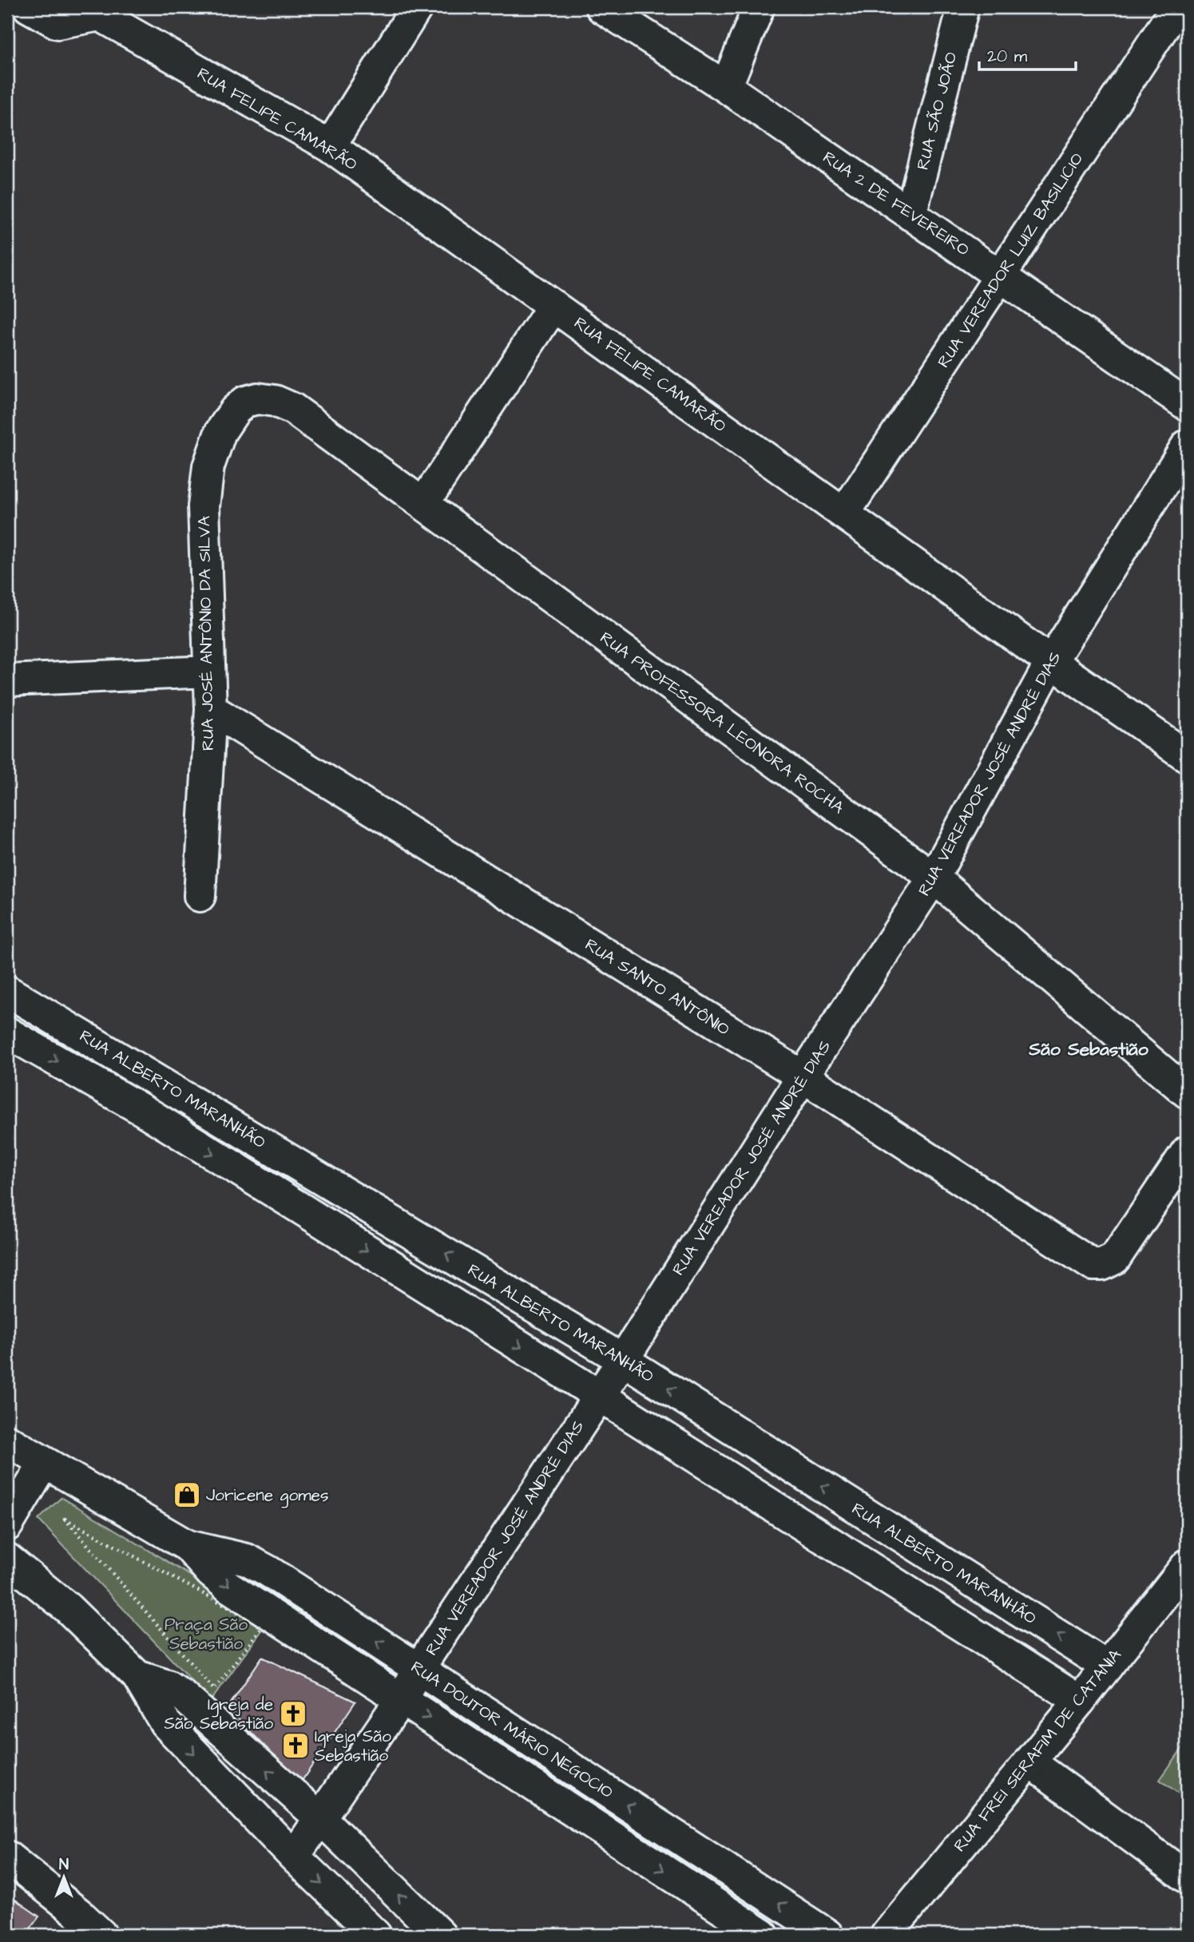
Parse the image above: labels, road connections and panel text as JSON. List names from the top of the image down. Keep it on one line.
{"streets":{"street":["RUA SÃO JOÃO","RUA FELIPE CAMARÃO","RUA 2 DE FEVEREIRO","RUA VEREADOR LUIZ BASILICIO","RUA JOSÉ ANTÔNIO DA SILVA","RUA PROFESSORA LEONORA ROCHA","RUA VEREADOR JOSÉ ANDRÉ DIAS","RUA SANTO ANTÔNIO","RUA ALBERTO MARANHÃO","RUA DOUTOR MÁRIO NEGOCIO","RUA FREI SERAFIM DE CATANIA"]},"crossings":[["RUA SÃO JOÃO","RUA 2 DE FEVEREIRO"],["RUA FELIPE CAMARÃO","RUA VEREADOR LUIZ BASILICIO"],["RUA FELIPE CAMARÃO","RUA VEREADOR JOSÉ ANDRÉ DIAS"],["RUA 2 DE FEVEREIRO","RUA VEREADOR LUIZ BASILICIO"],["RUA JOSÉ ANTÔNIO DA SILVA","RUA PROFESSORA LEONORA ROCHA"],["RUA JOSÉ ANTÔNIO DA SILVA","RUA SANTO ANTÔNIO"],["RUA PROFESSORA LEONORA ROCHA","RUA VEREADOR JOSÉ ANDRÉ DIAS"],["RUA VEREADOR JOSÉ ANDRÉ DIAS","RUA SANTO ANTÔNIO"],["RUA VEREADOR JOSÉ ANDRÉ DIAS","RUA ALBERTO MARANHÃO"],["RUA VEREADOR JOSÉ ANDRÉ DIAS","RUA DOUTOR MÁRIO NEGOCIO"],["RUA ALBERTO MARANHÃO","RUA FREI SERAFIM DE CATANIA"]],"districts":["São Sebastião"],"parks":["Praça São Sebastião"],"places":{"shop":["Joricene gomes"],"church":["Igreja de São Sebastião","Igreja São Sebastião"]},"scale_bar":"20 m","north":"top"}
